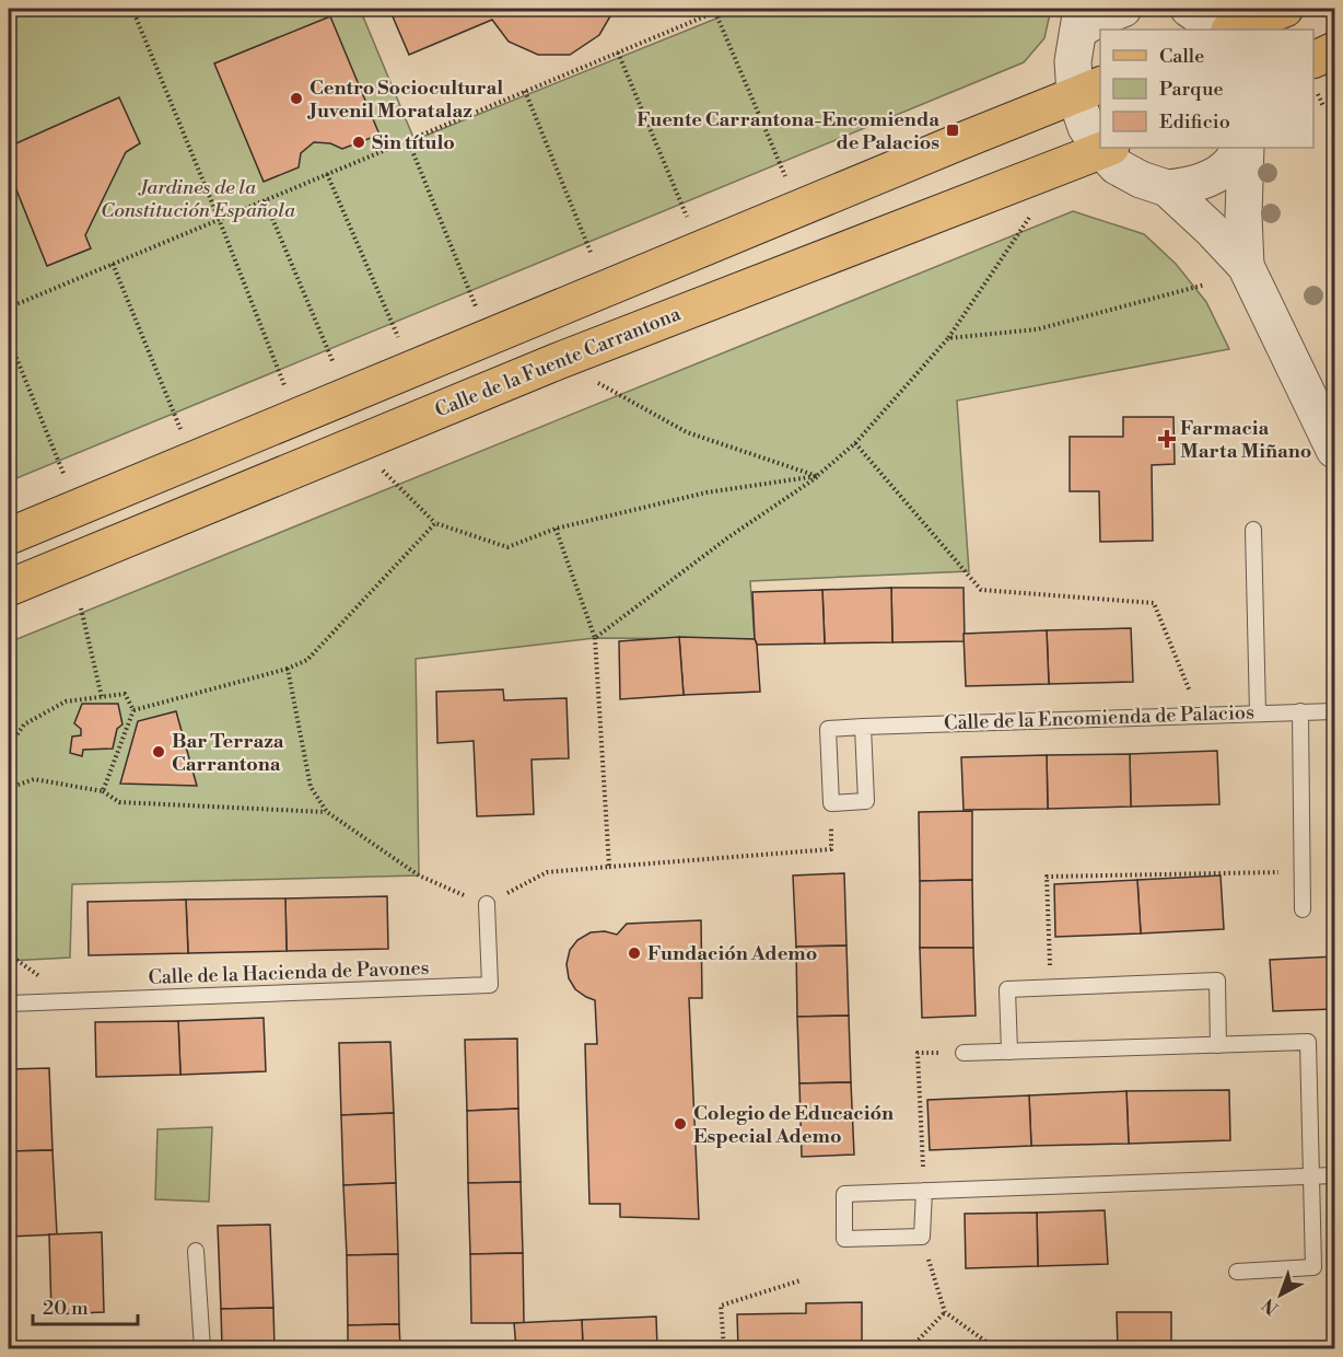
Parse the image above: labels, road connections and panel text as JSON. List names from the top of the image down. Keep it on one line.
{"streets":{"main road":["Calle de la Fuente Carrantona"],"lane":["Calle de la Encomienda de Palacios","Calle de la Hacienda de Pavones"]},"parks":["Jardines de la Constitución Española"],"places":{"other":["Centro Sociocultural Juvenil Moratalaz","Sin título","Bar Terraza Carrantona","Fundación Ademo","Colegio de Educación Especial Ademo"],"transit":["Fuente Carrantona-Encomienda de Palacios"],"health":["Farmacia Marta Miñano"]},"legend":["Calle","Parque","Edificio"],"scale_bar":"20 m","north":"bottom left"}
